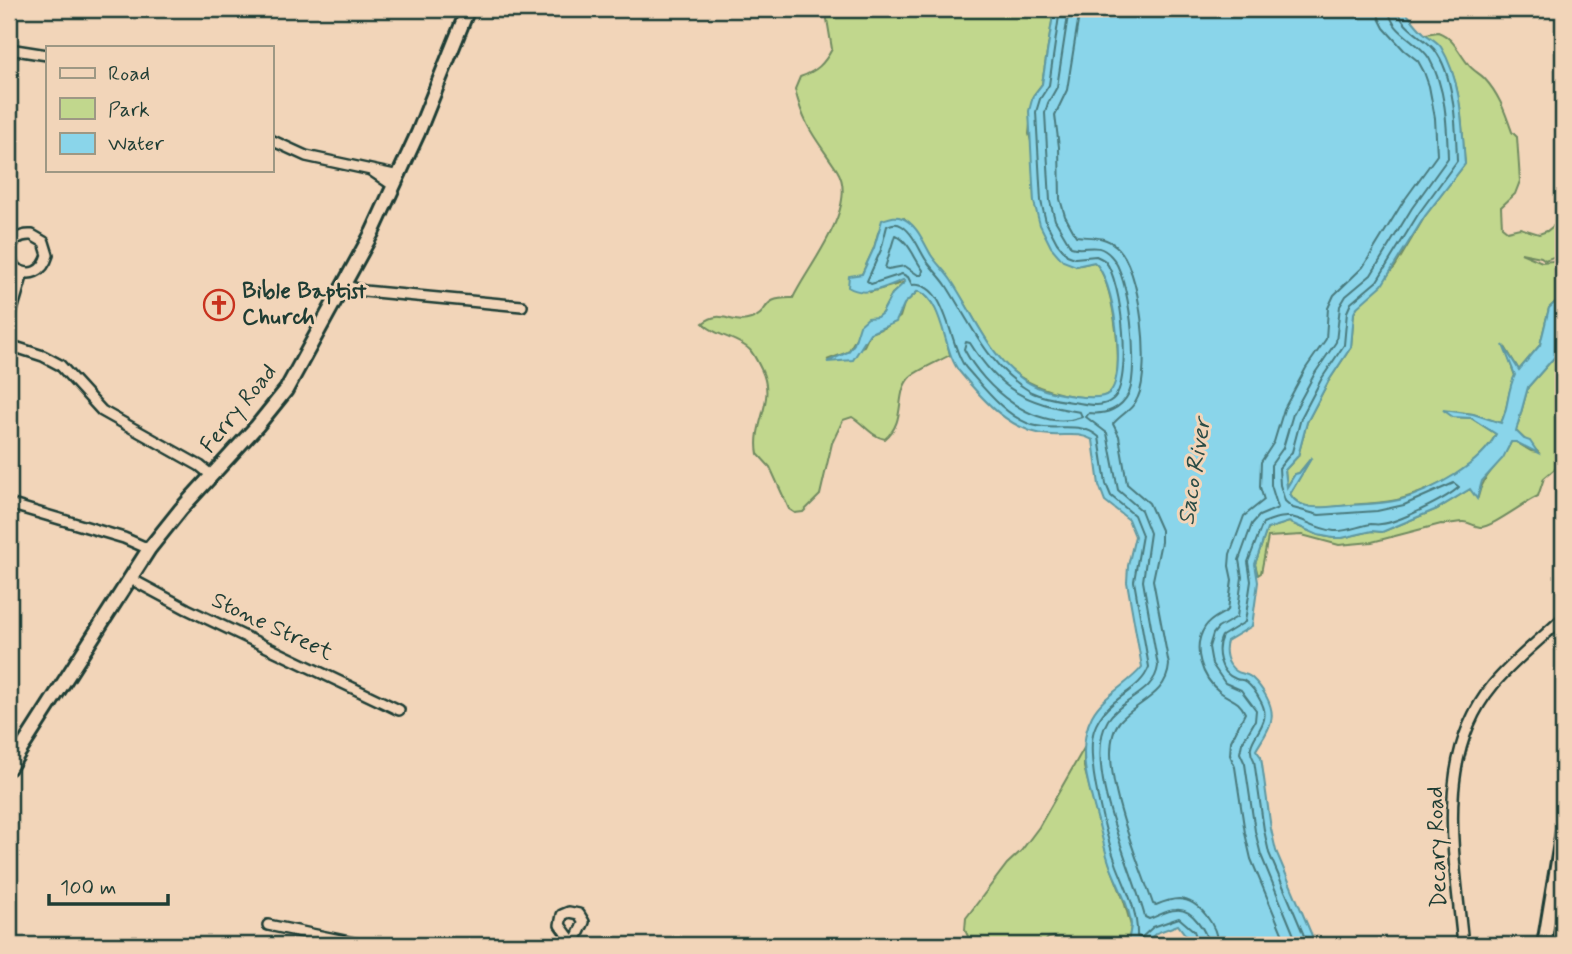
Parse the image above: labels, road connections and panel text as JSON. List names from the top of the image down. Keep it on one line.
{"streets":{"main road":["Ferry Road"],"street":["Stone Street","Decary Road"]},"crossings":[["Ferry Road","Stone Street"]],"water":["Saco River"],"places":{"church":["Bible Baptist Church"]},"legend":["Road","Park","Water"],"scale_bar":"100 m"}
